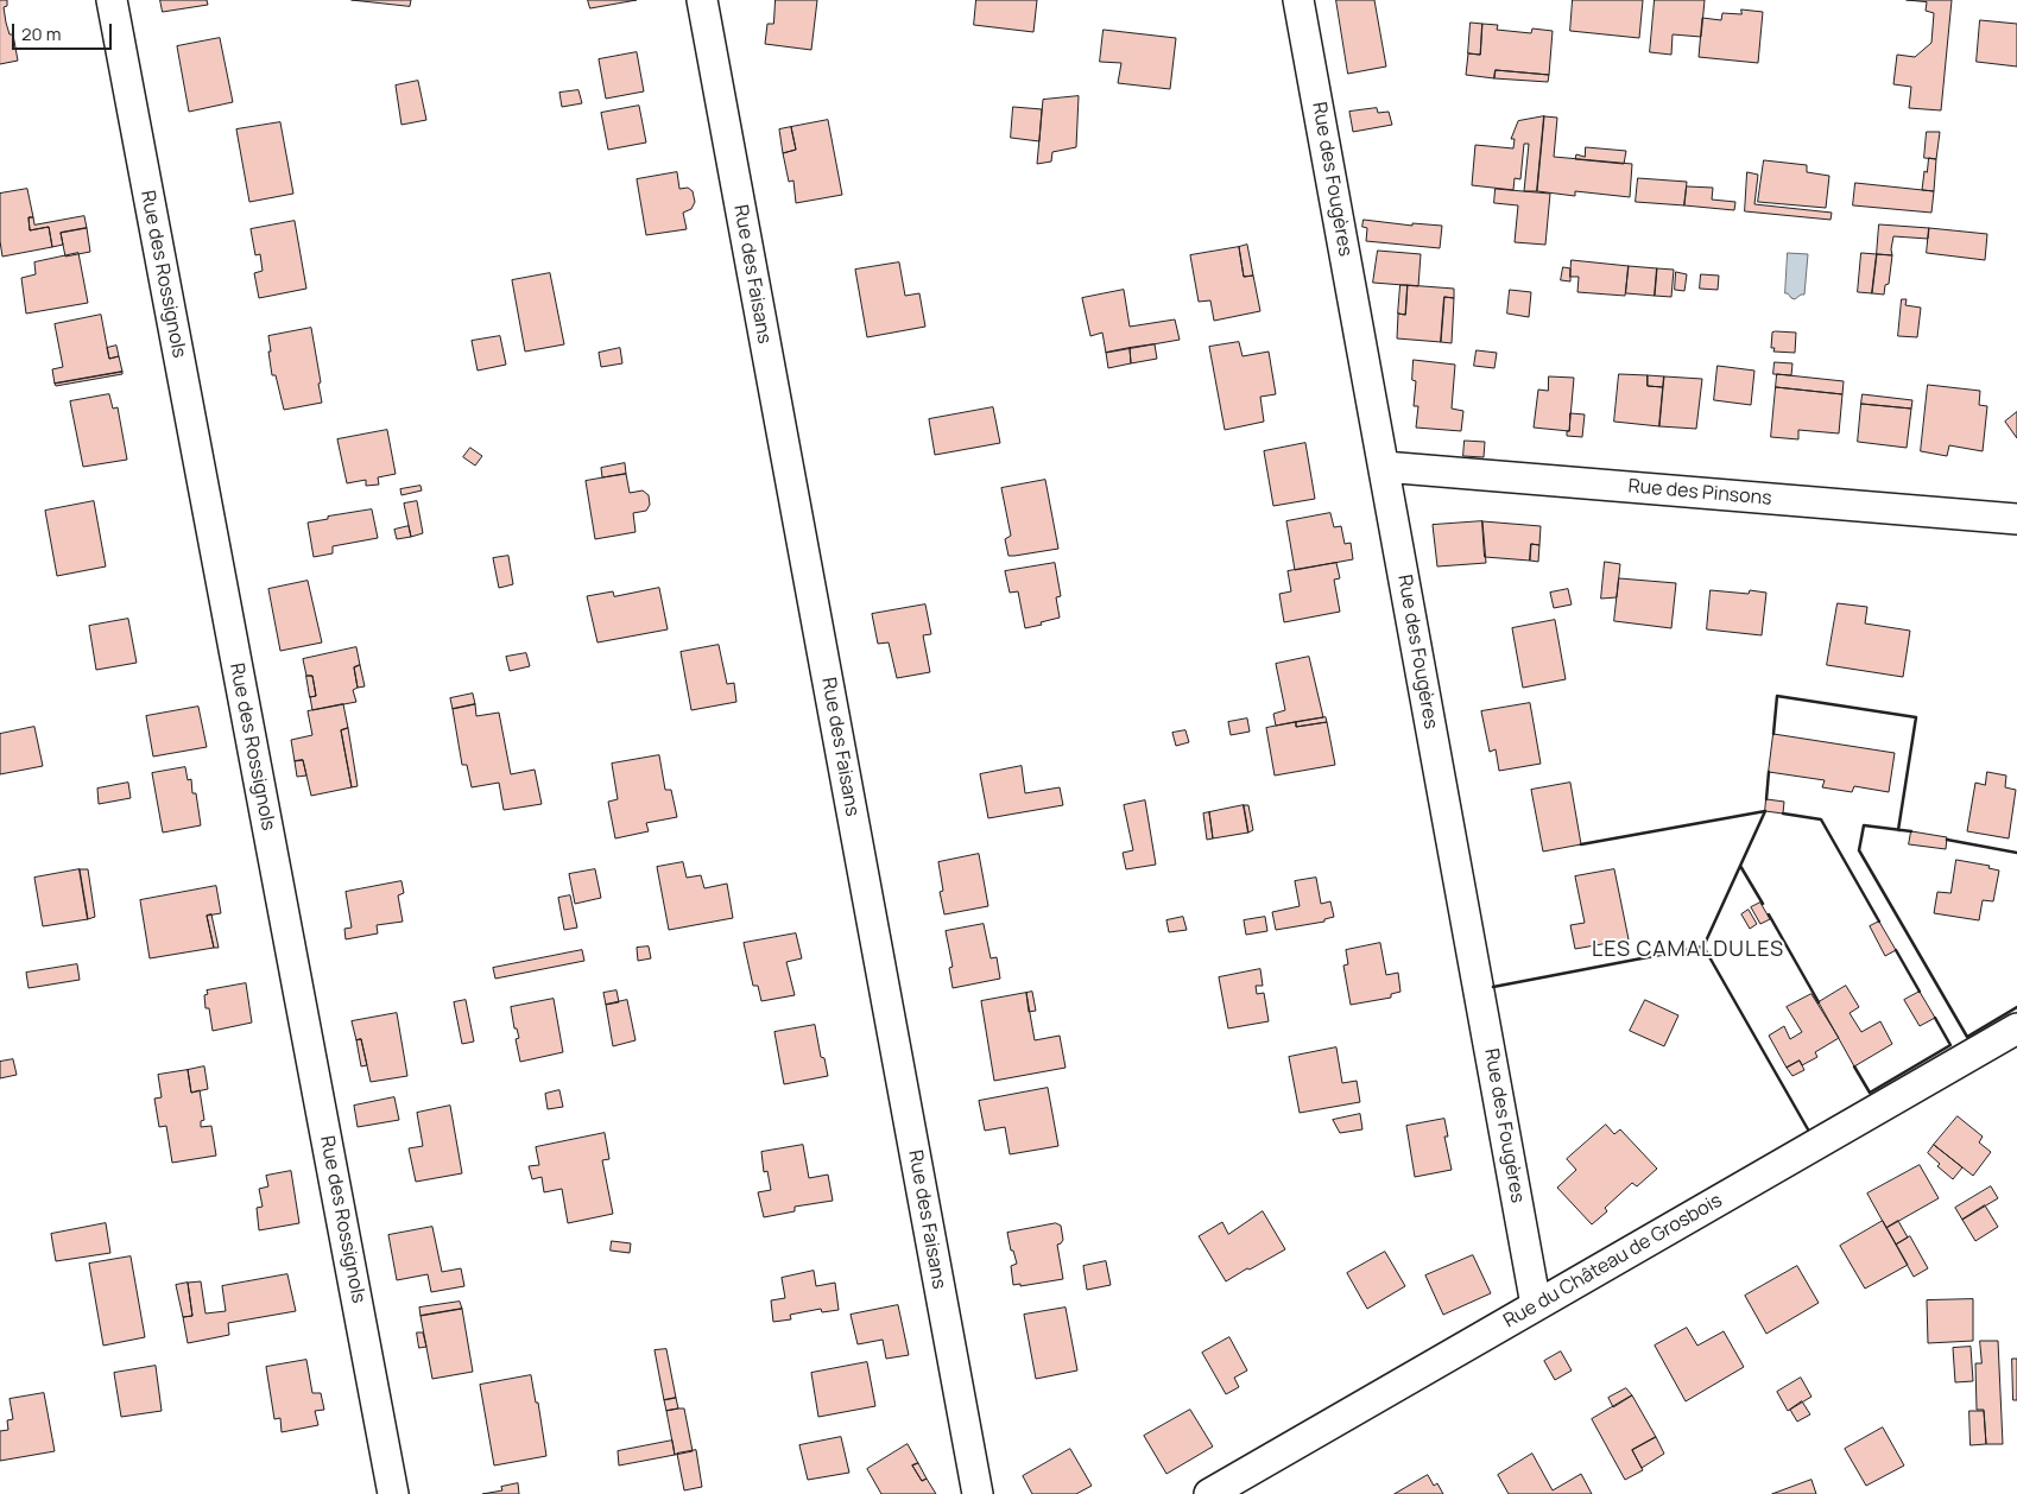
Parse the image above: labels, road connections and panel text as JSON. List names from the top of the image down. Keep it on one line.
{"streets":{"street":["Rue des Fougères","Rue des Rossignols","Rue des Faisans","Rue des Pinsons","Rue du Château de Grosbois"]},"crossings":[["Rue des Fougères","Rue des Pinsons"],["Rue des Fougères","Rue du Château de Grosbois"]],"districts":["LES CAMALDULES"],"scale_bar":"20 m"}
